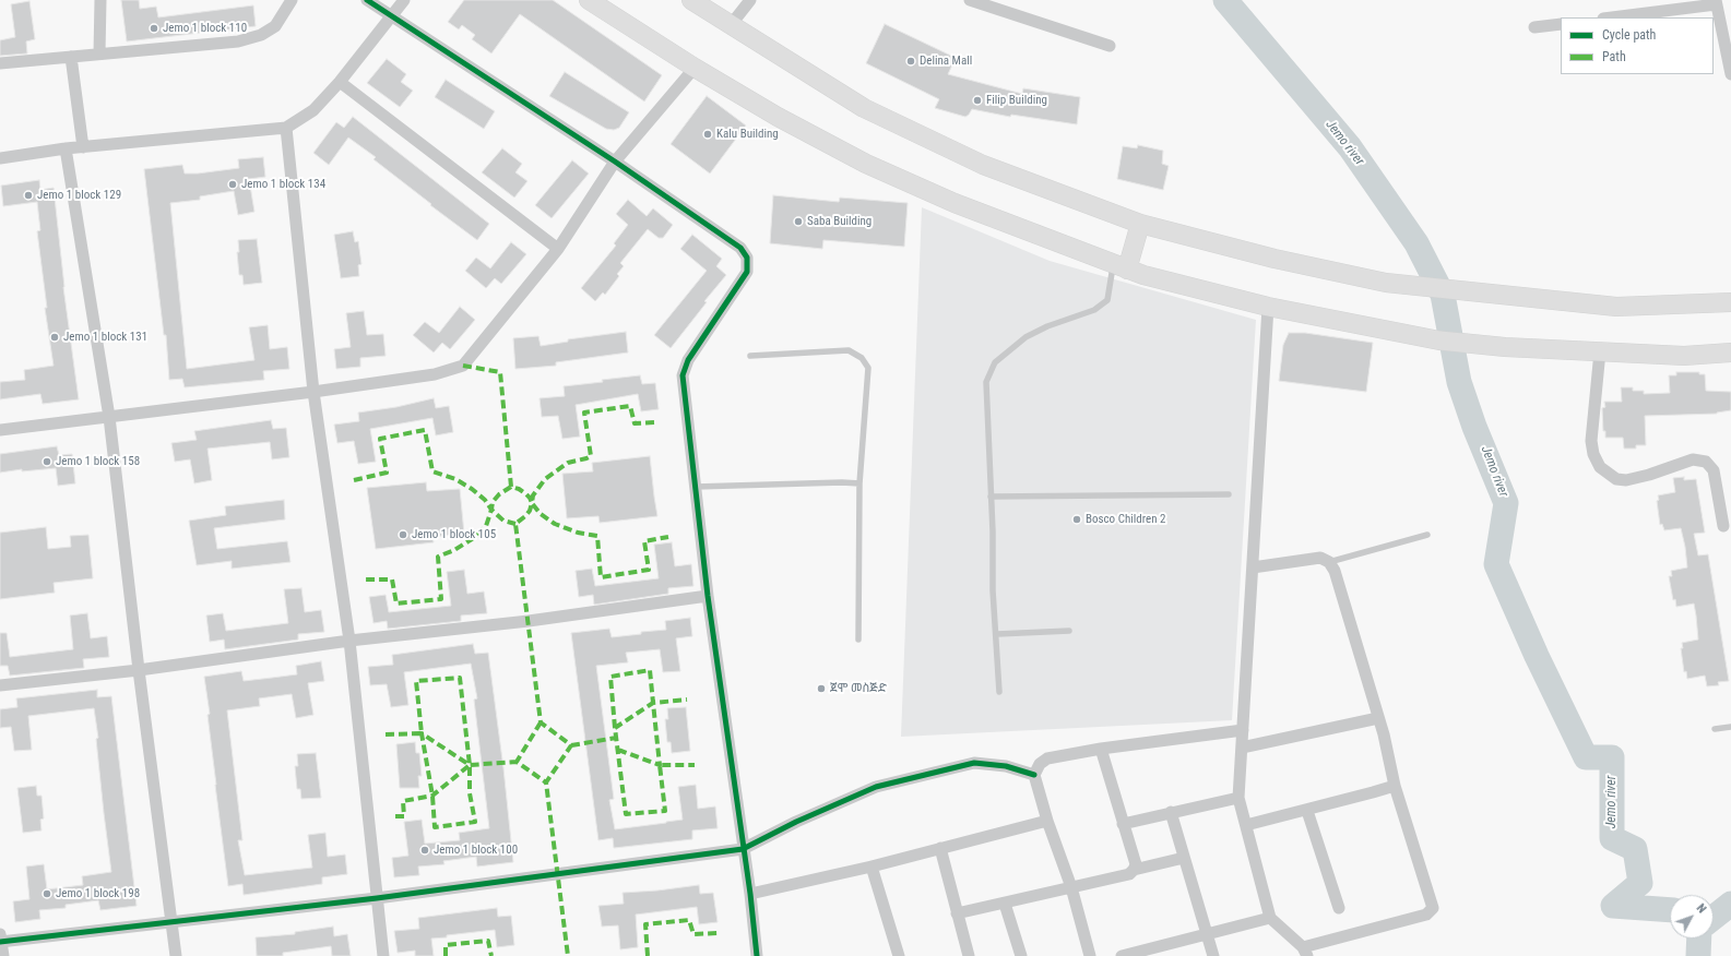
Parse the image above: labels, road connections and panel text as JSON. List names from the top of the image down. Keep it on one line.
{"water":["Jemo river"],"places":["Jemo 1 block 110","Delina Mall","Filip Building","Kalu Building","Jemo 1 block 134","Jemo 1 block 129","Saba Building","Jemo 1 block 131","Jemo 1 block 158","Bosco Children 2","Jemo 1 block 105","ጀሞ መስጅድ","Jemo 1 block 100","Jemo 1 block 198"],"legend":["Cycle path","Path"],"north":"top right"}
